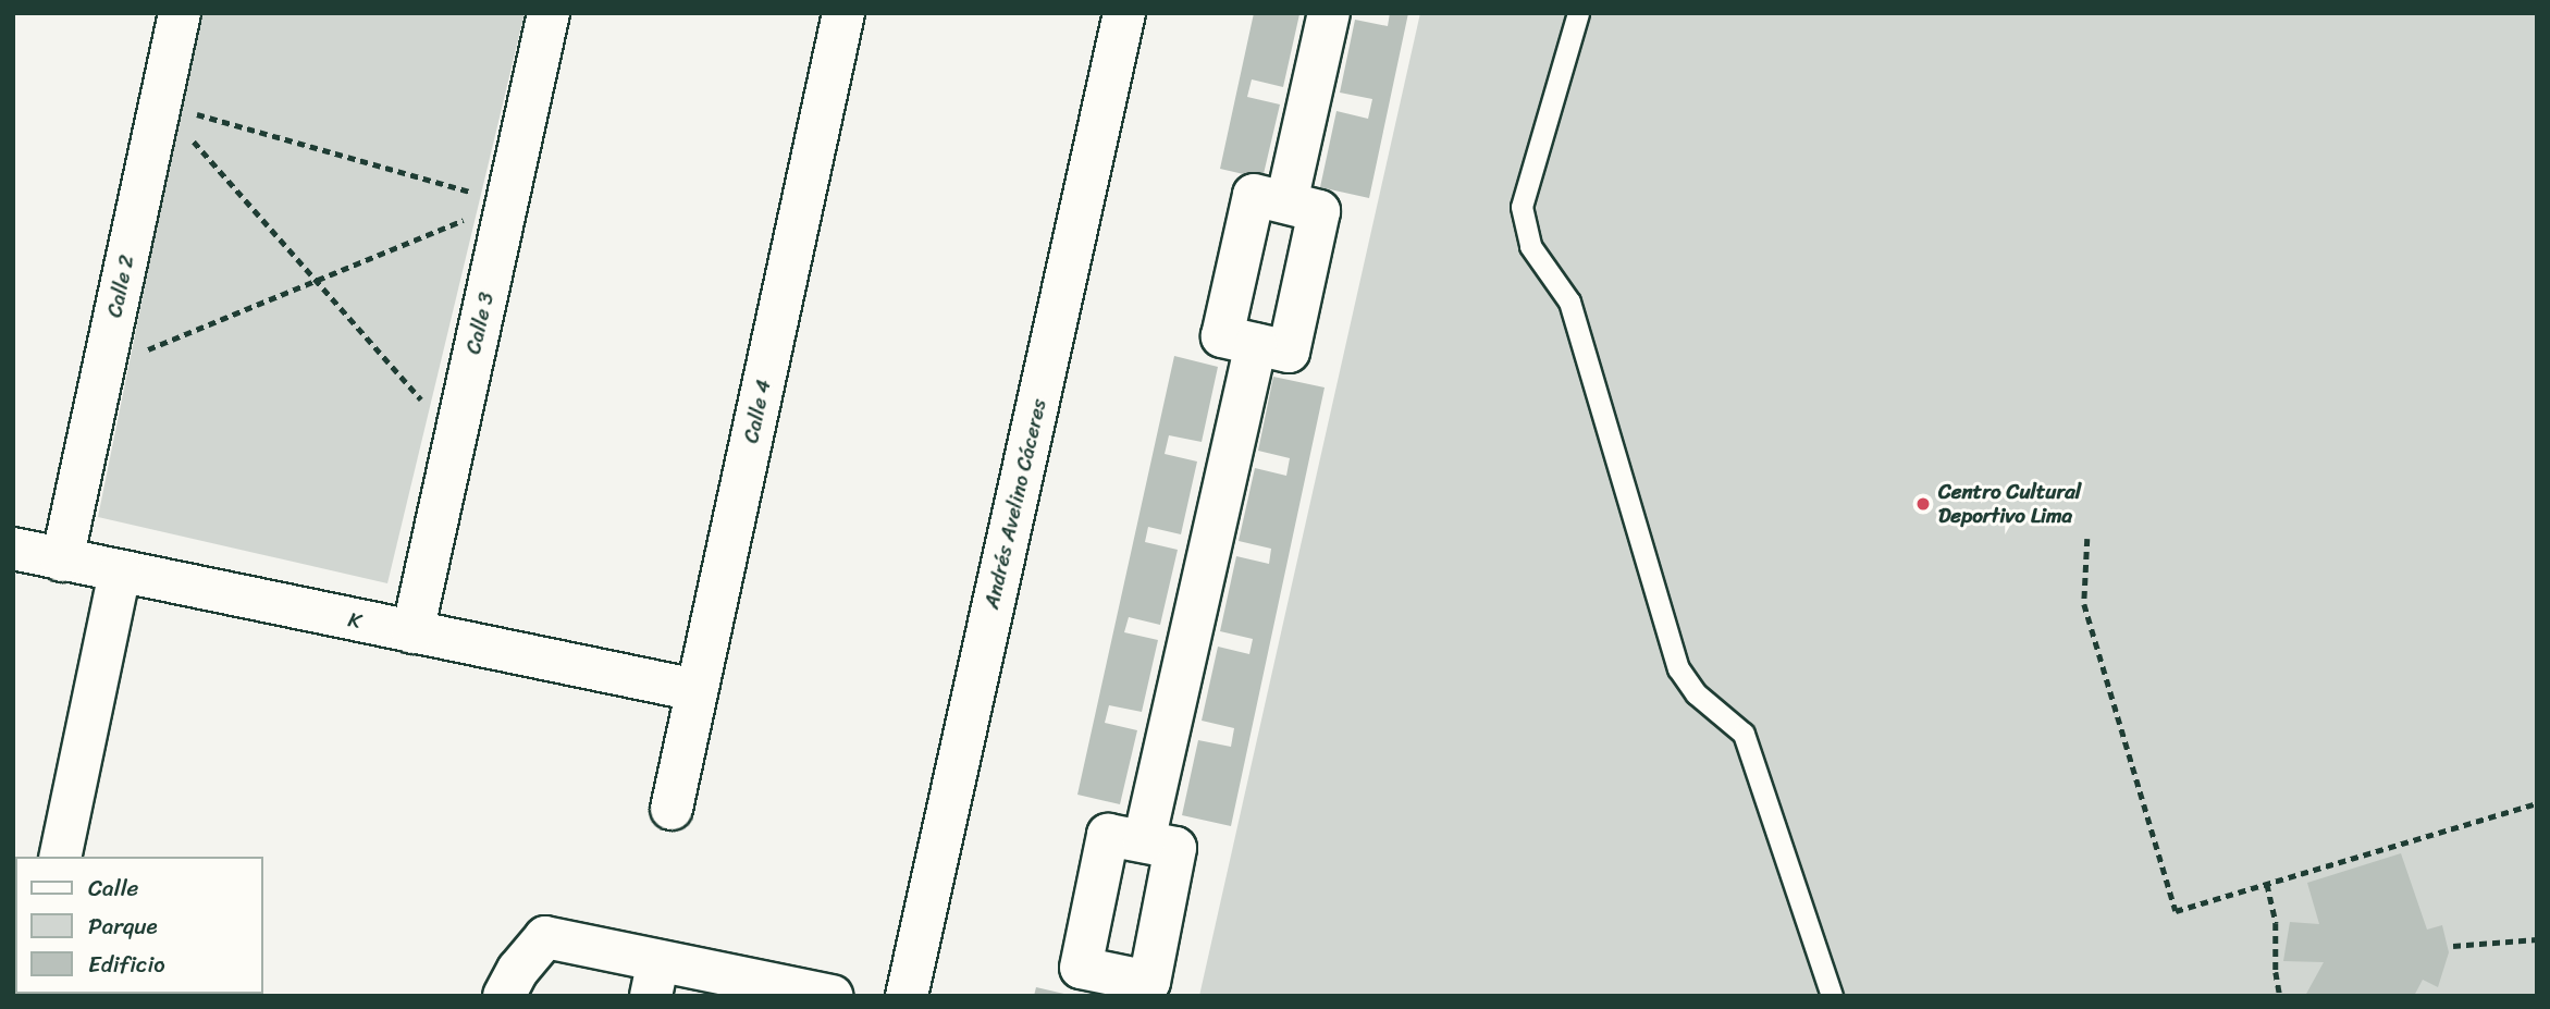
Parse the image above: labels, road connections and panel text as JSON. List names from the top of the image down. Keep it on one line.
{"streets":{"street":["Calle 2","Calle 3","Calle 4","Andrés Avelino Cáceres","K"]},"crossings":[["Calle 2","K"],["Calle 3","K"],["Calle 4","K"]],"places":["Centro Cultural Deportivo Lima"],"legend":["Calle","Parque","Edificio"]}
